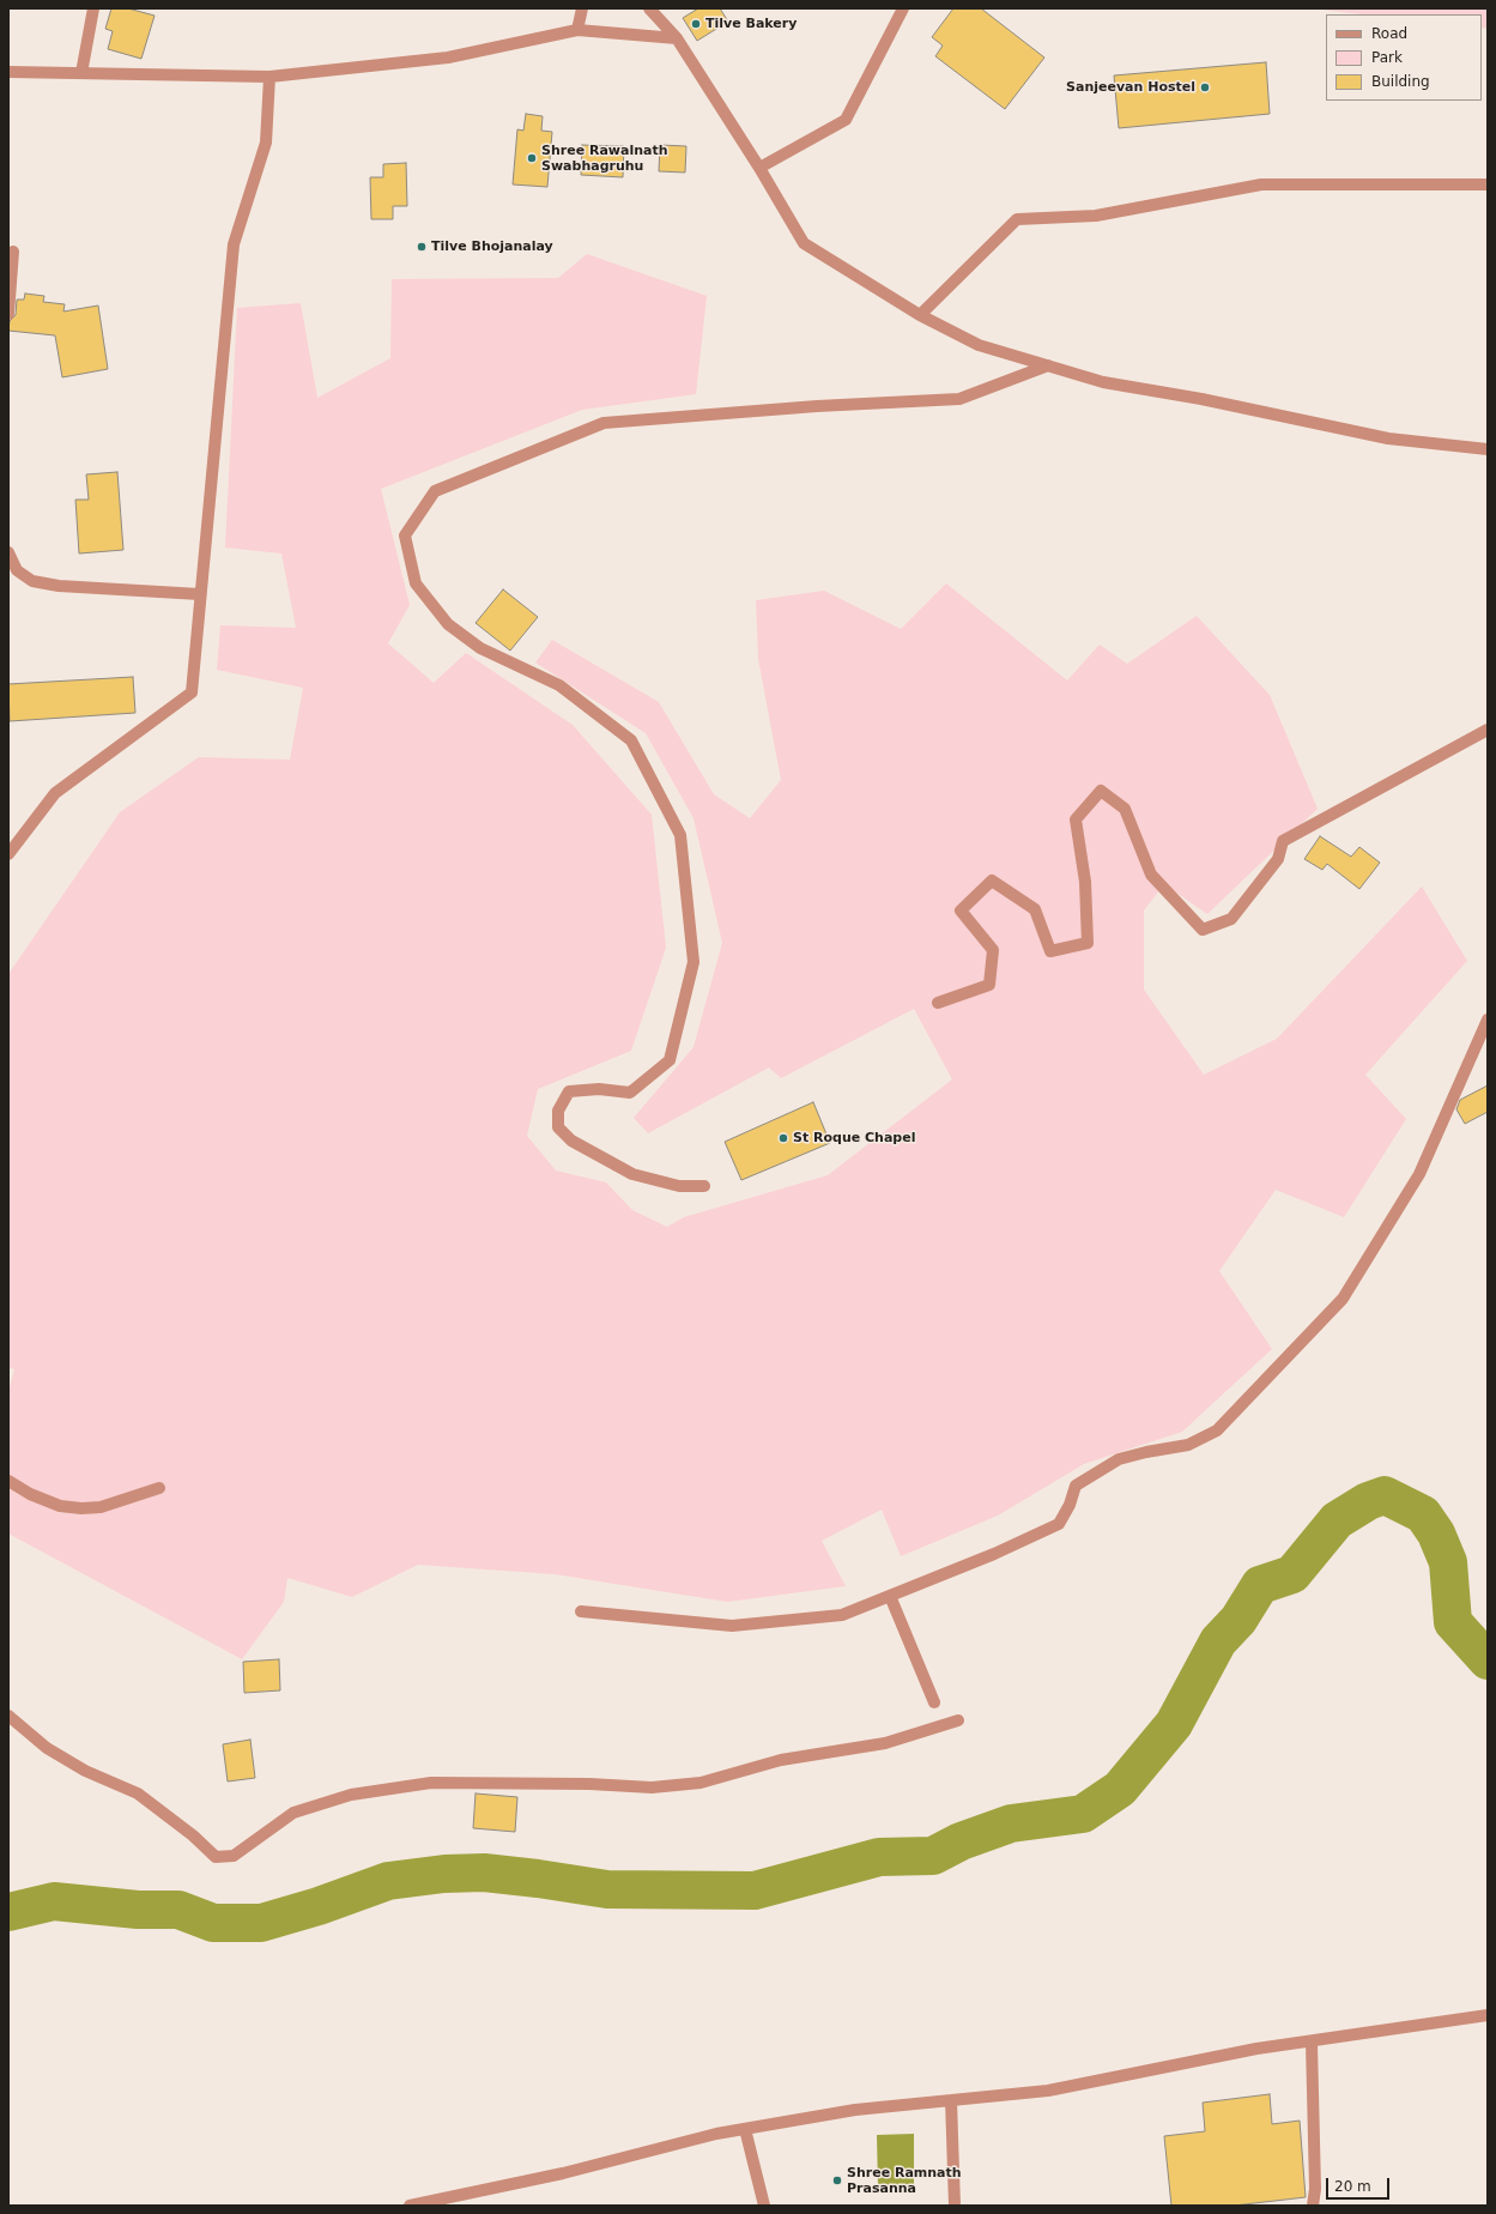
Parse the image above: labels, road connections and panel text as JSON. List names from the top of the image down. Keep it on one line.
{"places":["Tilve Bakery","Sanjeevan Hostel","Shree Rawalnath Swabhagruhu","Tilve Bhojanalay","St Roque Chapel","Shree Ramnath Prasanna"],"legend":["Road","Park","Building"],"scale_bar":"20 m"}
